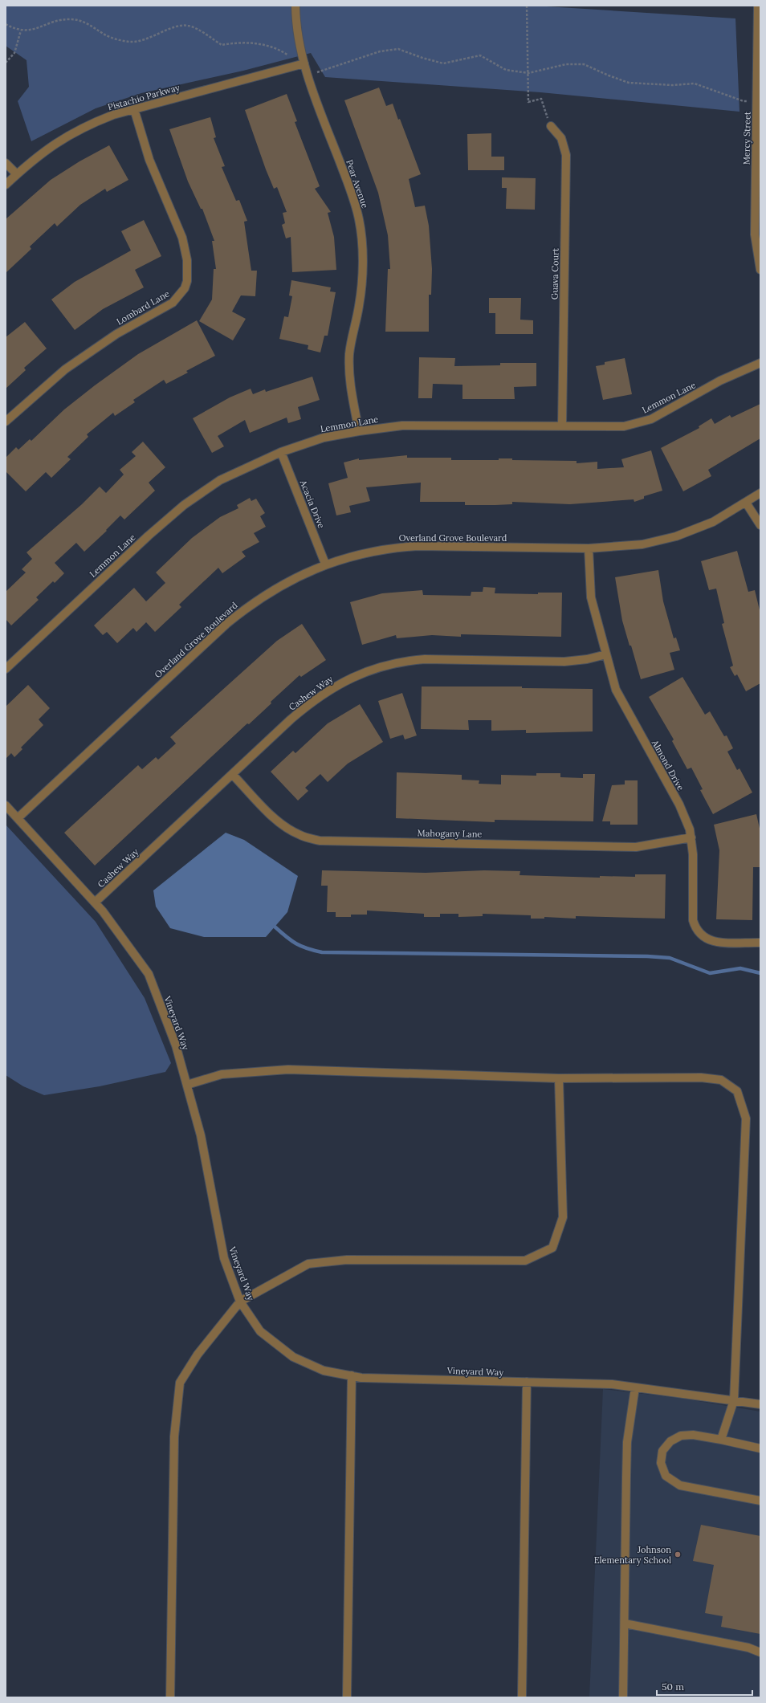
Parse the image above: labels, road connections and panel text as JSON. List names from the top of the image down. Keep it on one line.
{"streets":{"street":["Pistachio Parkway","Mercy Street","Pear Avenue","Guava Court","Lombard Lane","Lemmon Lane","Acacia Drive","Overland Grove Boulevard","Cashew Way","Almond Drive","Mahogany Lane","Vineyard Way"]},"crossings":[["Pistachio Parkway","Pear Avenue"],["Pistachio Parkway","Lombard Lane"],["Pear Avenue","Lemmon Lane"],["Guava Court","Lemmon Lane"],["Lemmon Lane","Acacia Drive"],["Acacia Drive","Overland Grove Boulevard"],["Overland Grove Boulevard","Almond Drive"],["Overland Grove Boulevard","Vineyard Way"],["Cashew Way","Almond Drive"],["Cashew Way","Mahogany Lane"],["Cashew Way","Vineyard Way"],["Almond Drive","Mahogany Lane"]],"places":["Johnson Elementary School"],"scale_bar":"50 m"}
